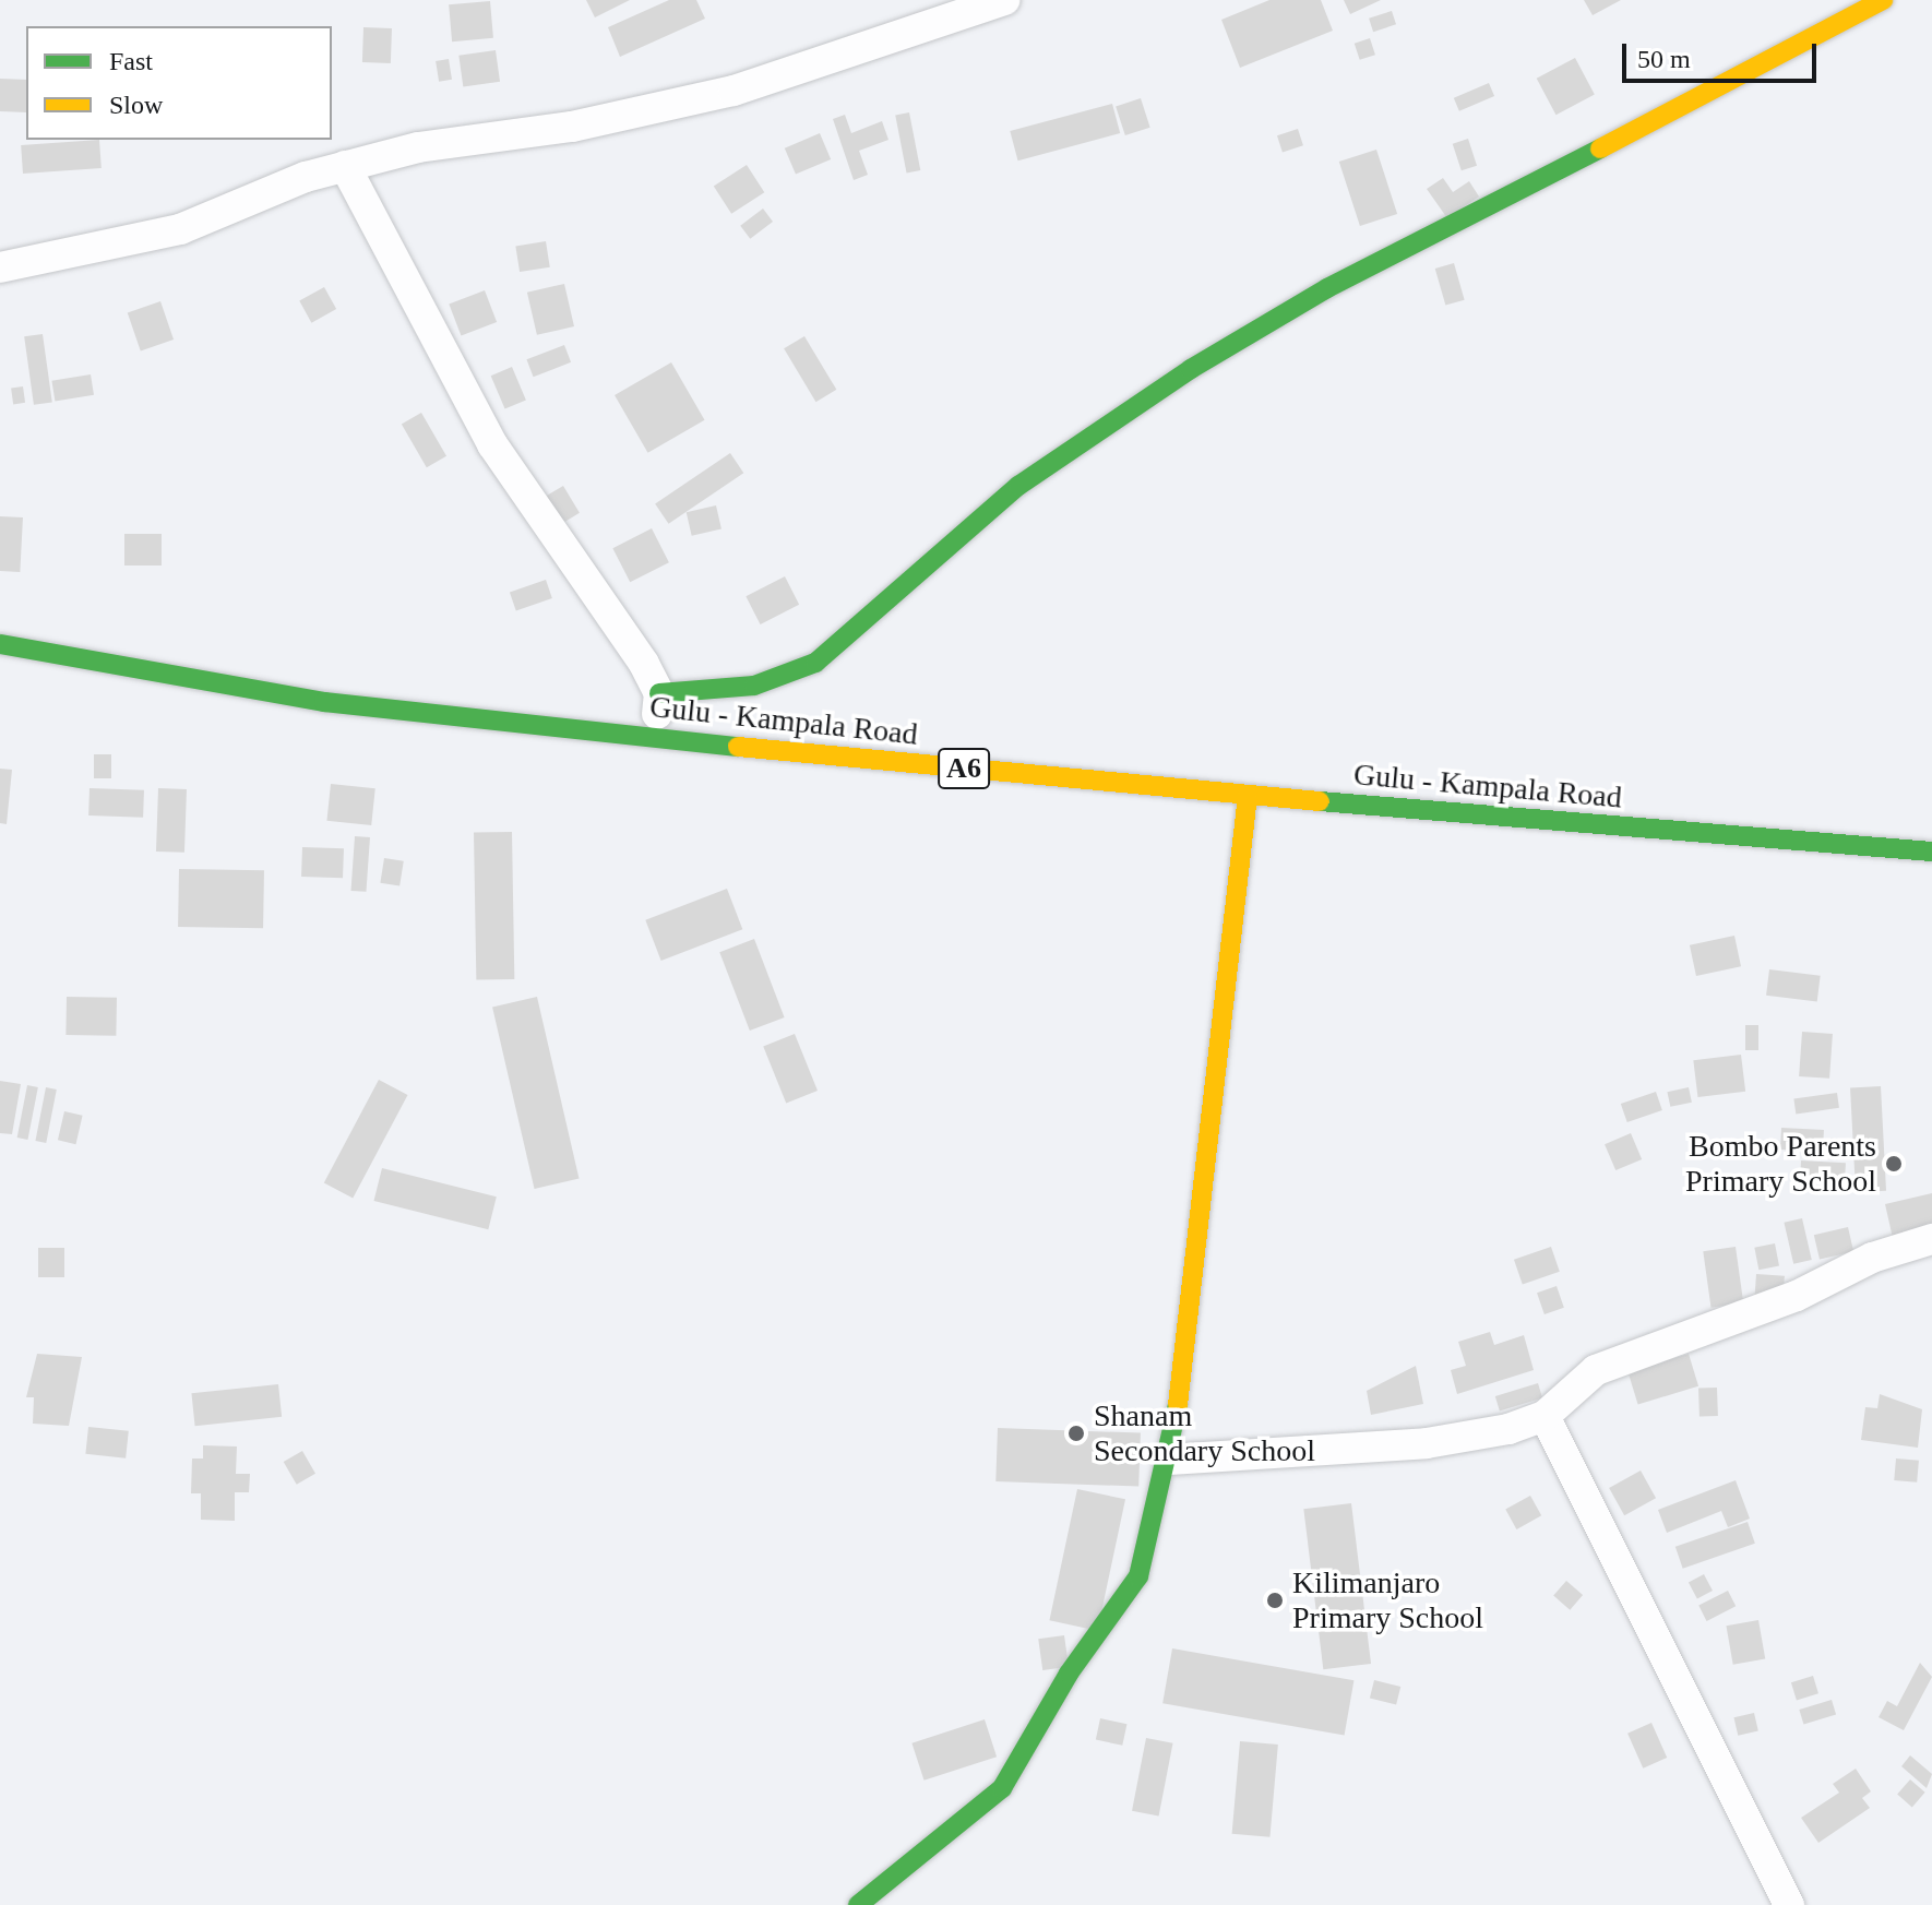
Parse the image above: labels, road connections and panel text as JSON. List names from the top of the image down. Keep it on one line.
{"streets":{"street":["Gulu - Kampala Road","A6"]},"places":["Bombo Parents Primary School","Shanam Secondary School","Kilimanjaro Primary School"],"legend":["Fast","Slow"],"scale_bar":"50 m"}
